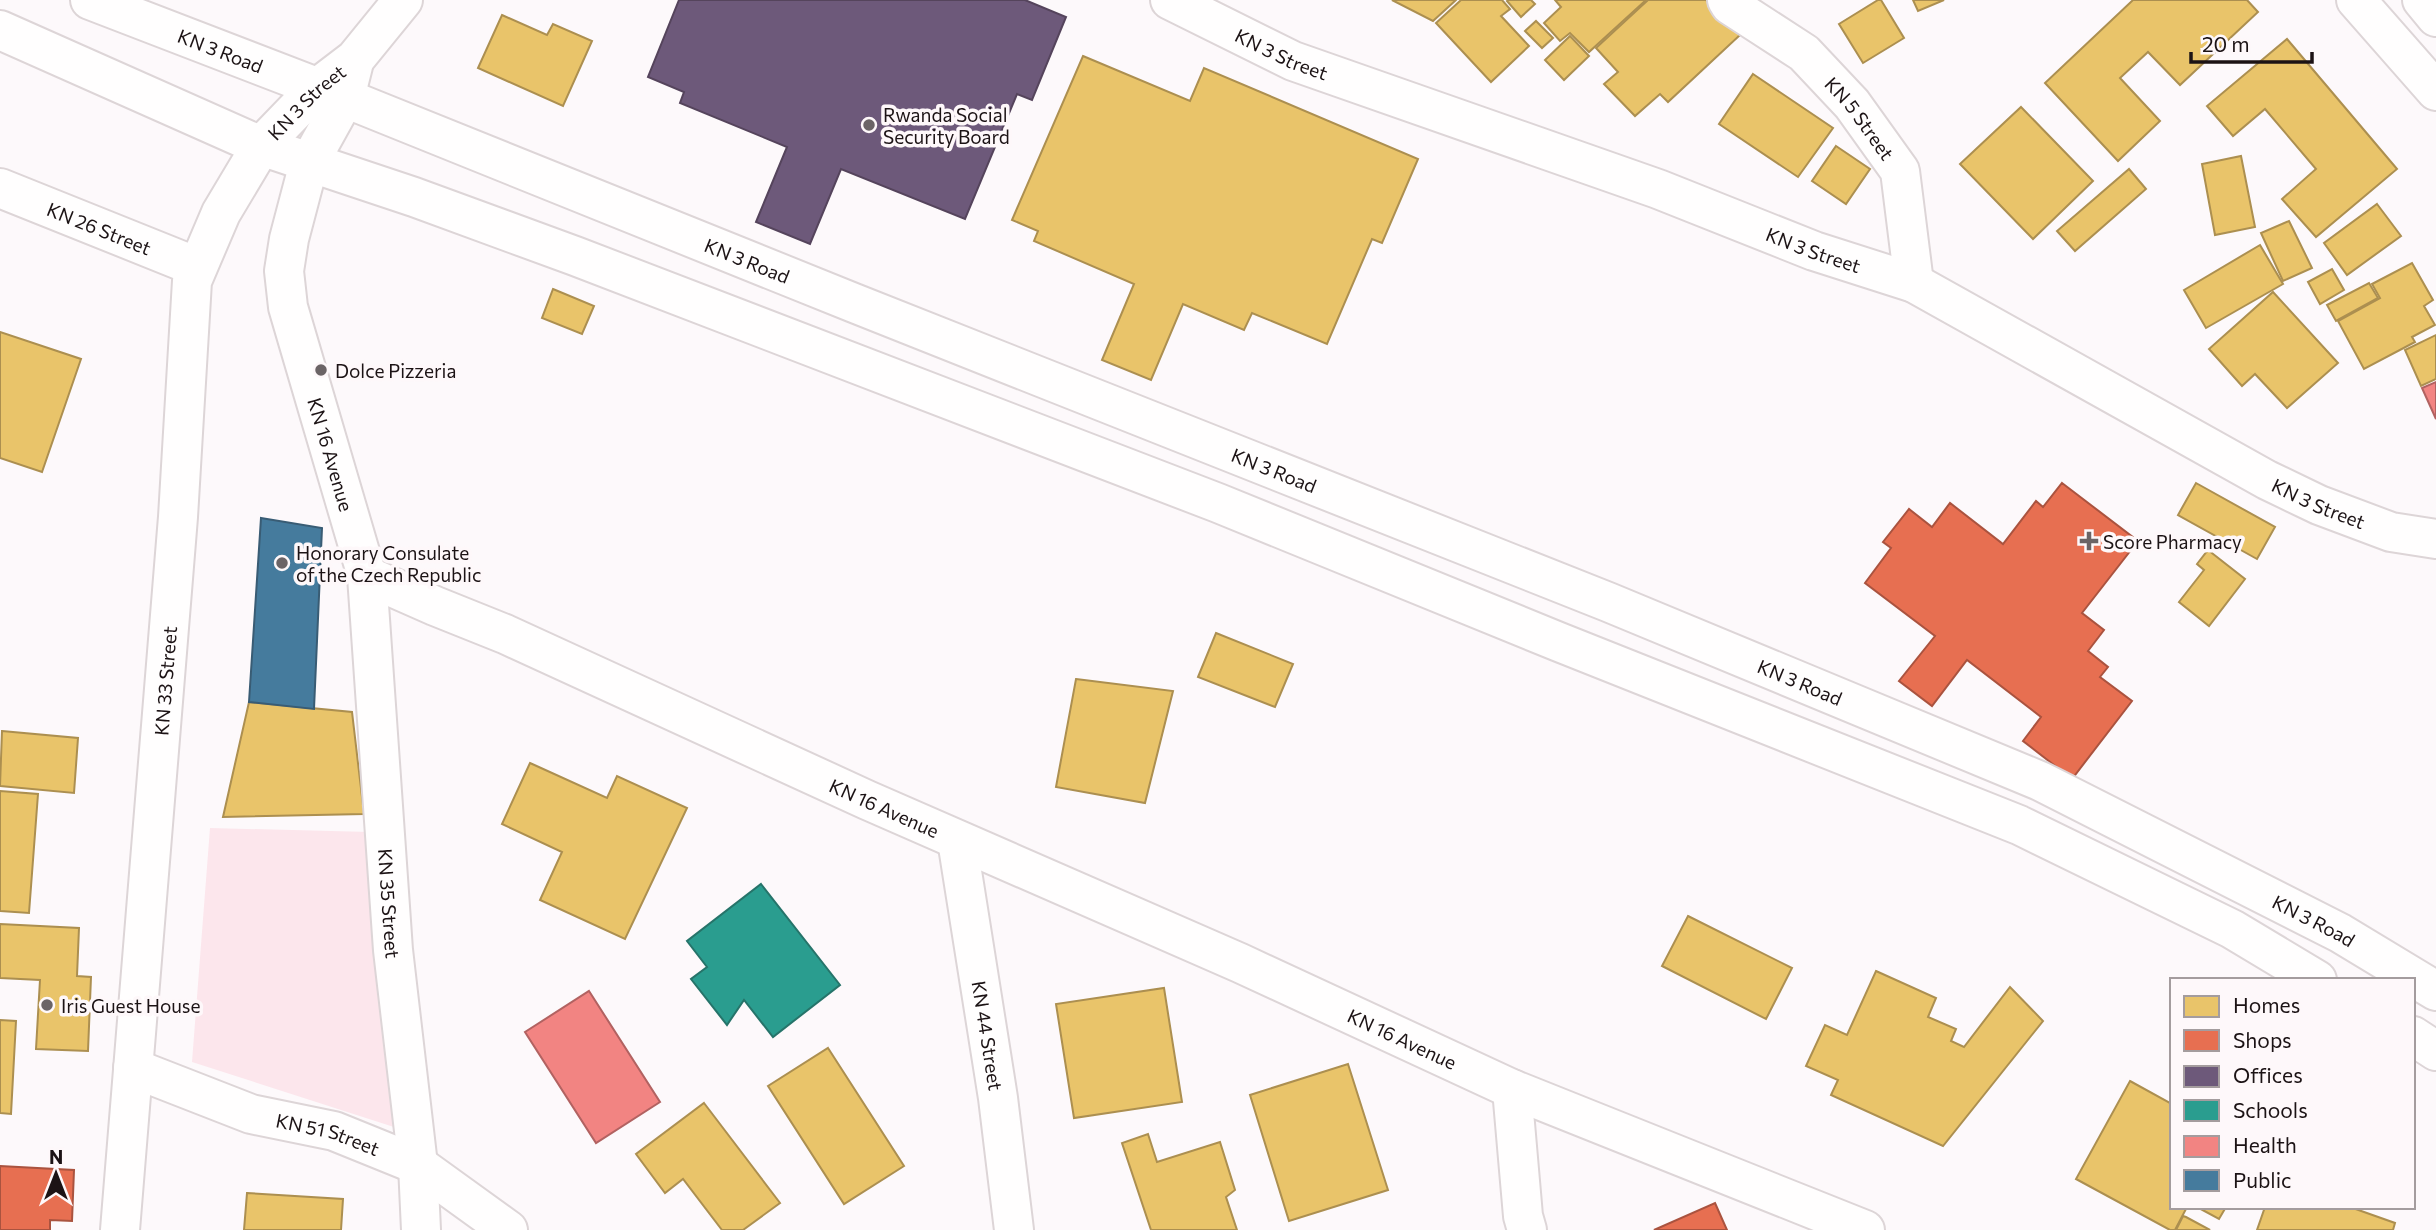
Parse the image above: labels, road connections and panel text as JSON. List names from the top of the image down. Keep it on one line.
{"streets":{"main road":["KN 3 Road","KN 3 Street","KN 5 Street","KN 26 Street","KN 16 Avenue","KN 33 Street","KN 35 Street","KN 44 Street","KN 51 Street"]},"crossings":[["KN 3 Road","KN 3 Street"],["KN 3 Road","KN 16 Avenue"],["KN 3 Street","KN 5 Street"],["KN 3 Street","KN 16 Avenue"],["KN 3 Street","KN 33 Street"],["KN 26 Street","KN 33 Street"],["KN 16 Avenue","KN 35 Street"],["KN 16 Avenue","KN 44 Street"],["KN 33 Street","KN 51 Street"],["KN 35 Street","KN 51 Street"]],"places":{"other":["Rwanda Social Security Board","Dolce Pizzeria","Honorary Consulate of the Czech Republic","Iris Guest House"],"health":["Score Pharmacy"]},"legend":["Homes","Shops","Offices","Schools","Health","Public"],"scale_bar":"20 m","north":"top"}
